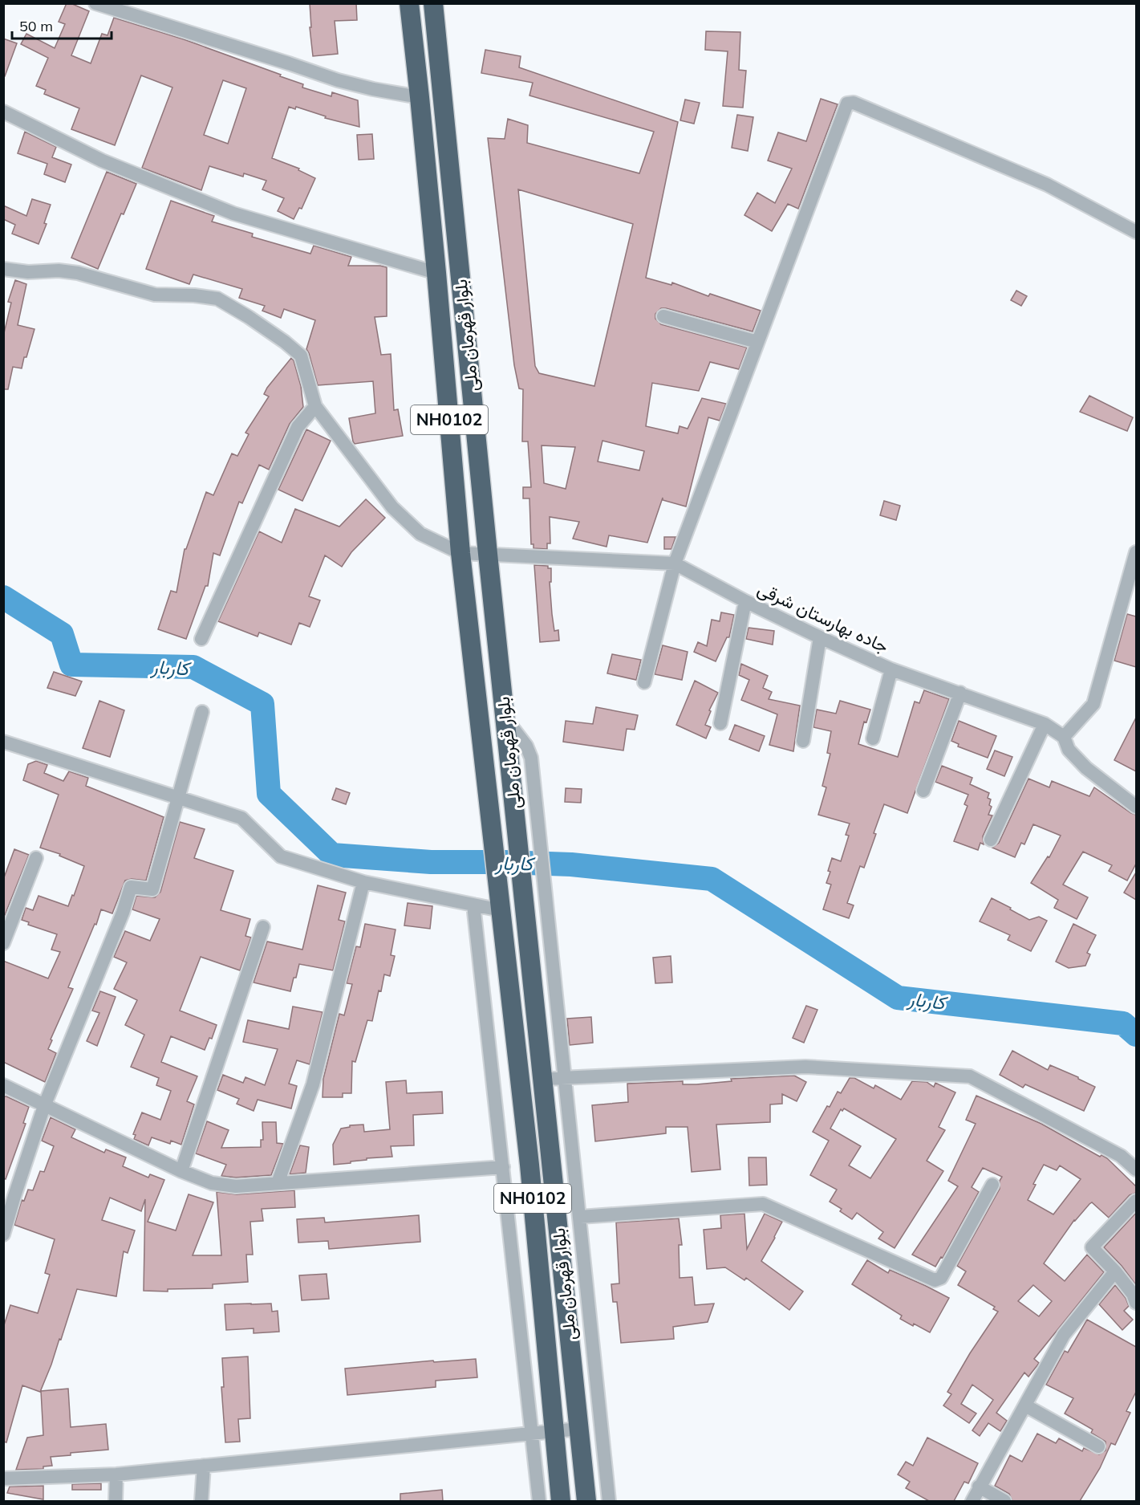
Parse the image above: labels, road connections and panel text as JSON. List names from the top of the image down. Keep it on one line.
{"streets":{"highway":["بلوار قهرمان ملی","NH0102"],"street":["جاده بهارستان شرقی"]},"crossings":[["بلوار قهرمان ملی","جاده بهارستان شرقی"]],"water":["کاربار"],"scale_bar":"50 m"}
